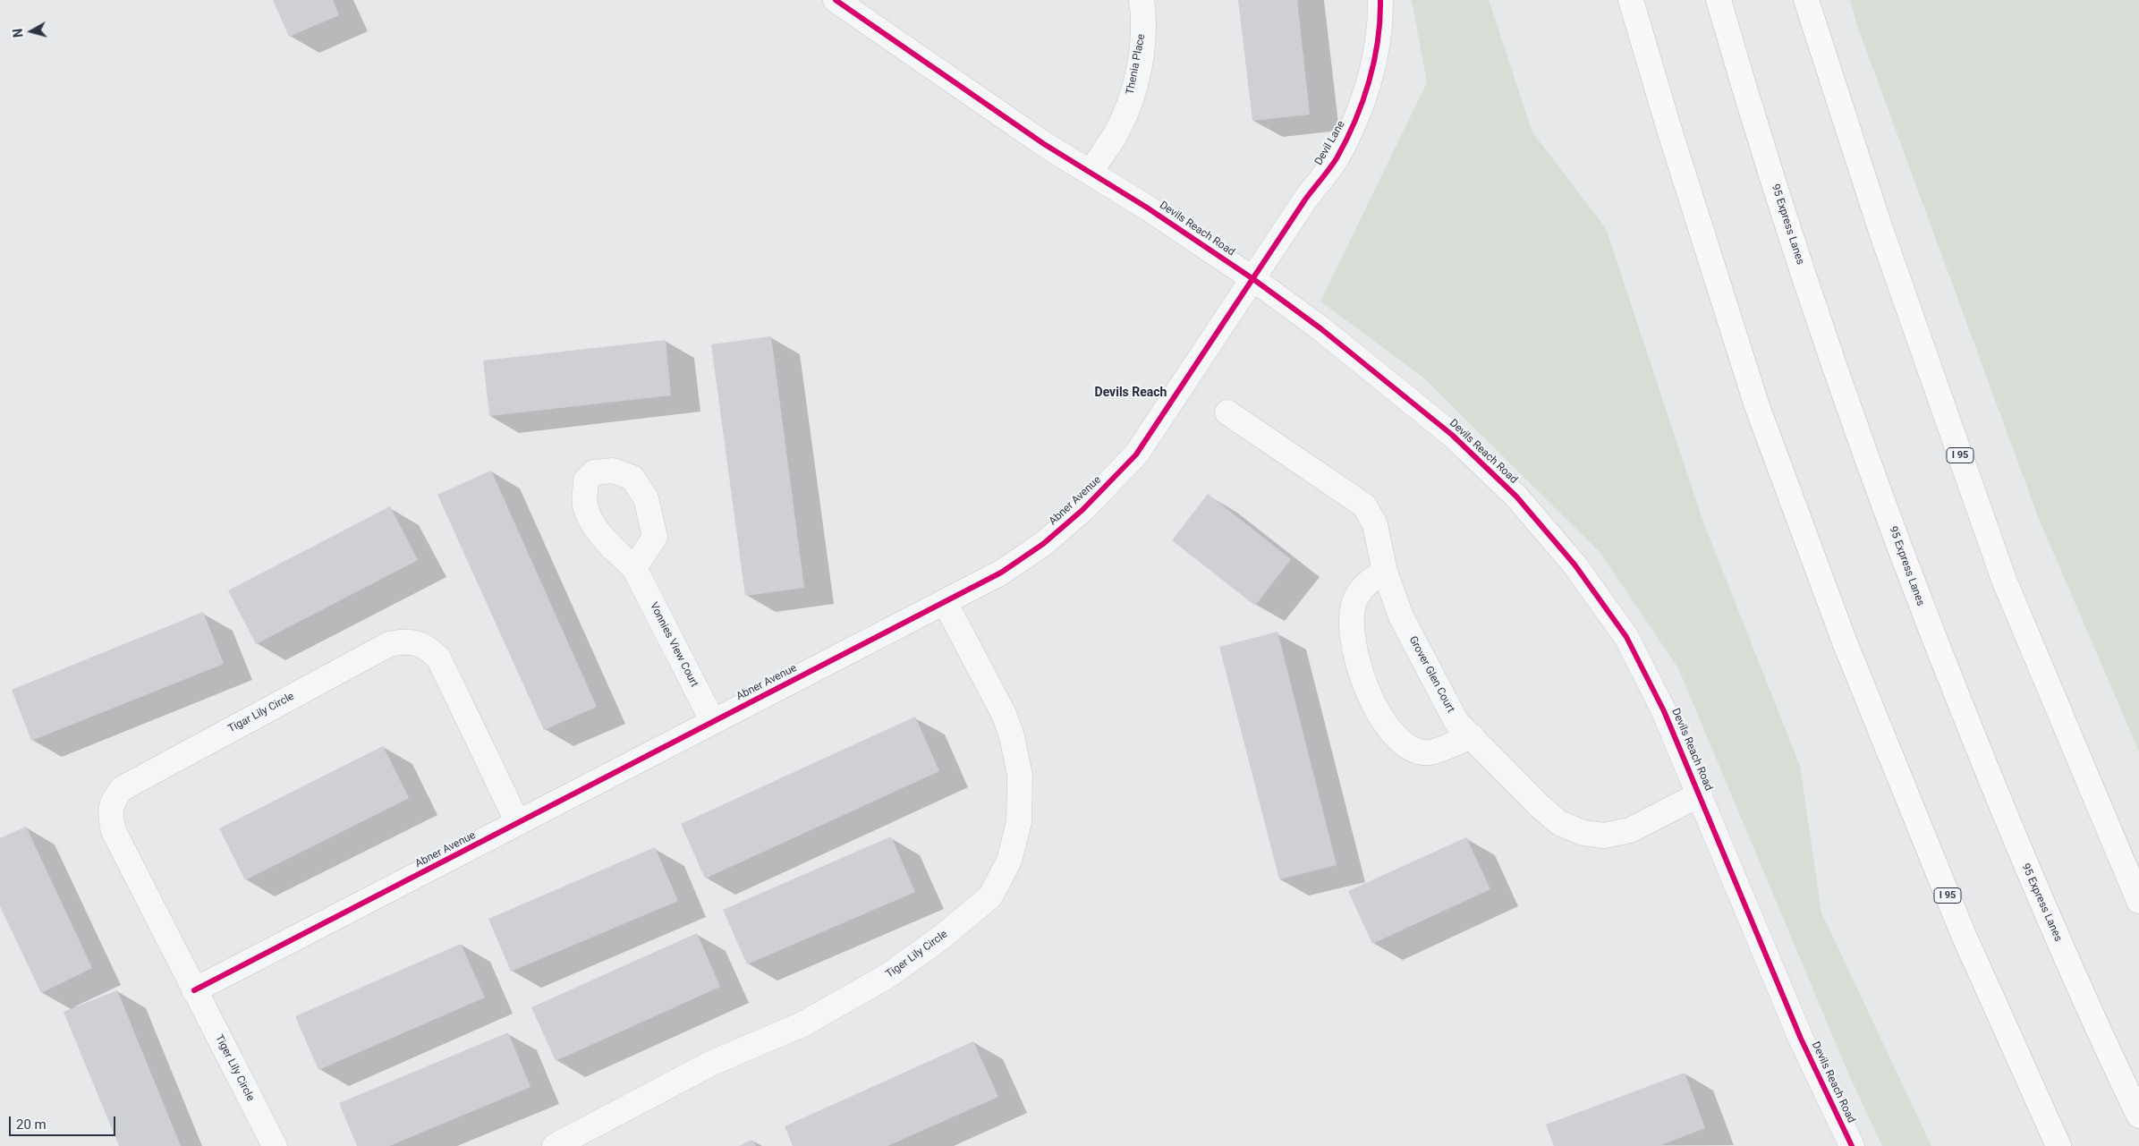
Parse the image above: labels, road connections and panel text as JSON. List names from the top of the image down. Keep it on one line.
{"streets":{"highway":["95 Express Lanes","I 95"],"street":["Thenia Place","Devil Lane","Devils Reach Road","Abner Avenue","Vonnies View Court","Grover Glen Court","Tigar Lily Circle","Tiger Lily Circle"]},"crossings":[["Thenia Place","Devils Reach Road"],["Devil Lane","Devils Reach Road"],["Devil Lane","Abner Avenue"],["Devils Reach Road","Abner Avenue"],["Devils Reach Road","Grover Glen Court"],["Abner Avenue","Vonnies View Court"],["Abner Avenue","Tigar Lily Circle"],["Abner Avenue","Tiger Lily Circle"],["Tigar Lily Circle","Tiger Lily Circle"]],"districts":["Devils Reach"],"scale_bar":"20 m","north":"left"}
